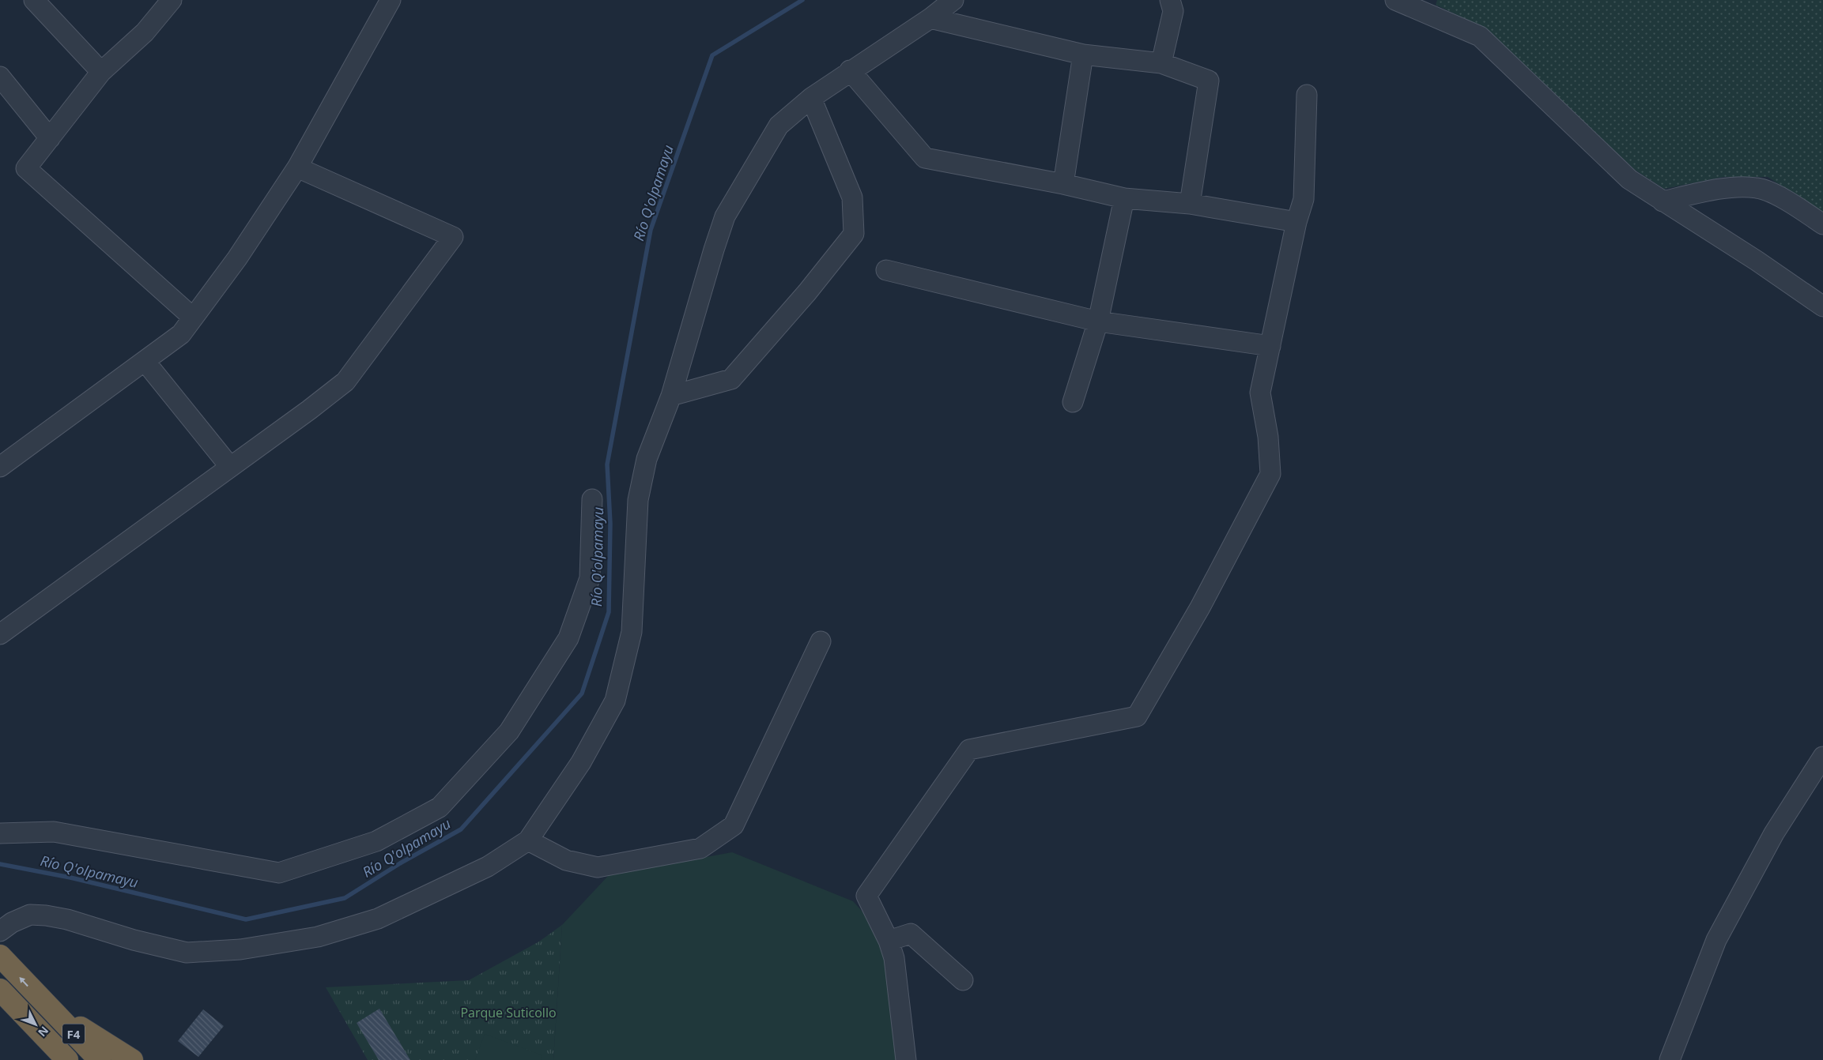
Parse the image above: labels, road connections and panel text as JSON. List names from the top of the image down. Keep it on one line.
{"streets":{"highway":["F4"]},"water":["Río Q'olpamayu"],"parks":["Parque Suticollo"],"north":"bottom right"}
